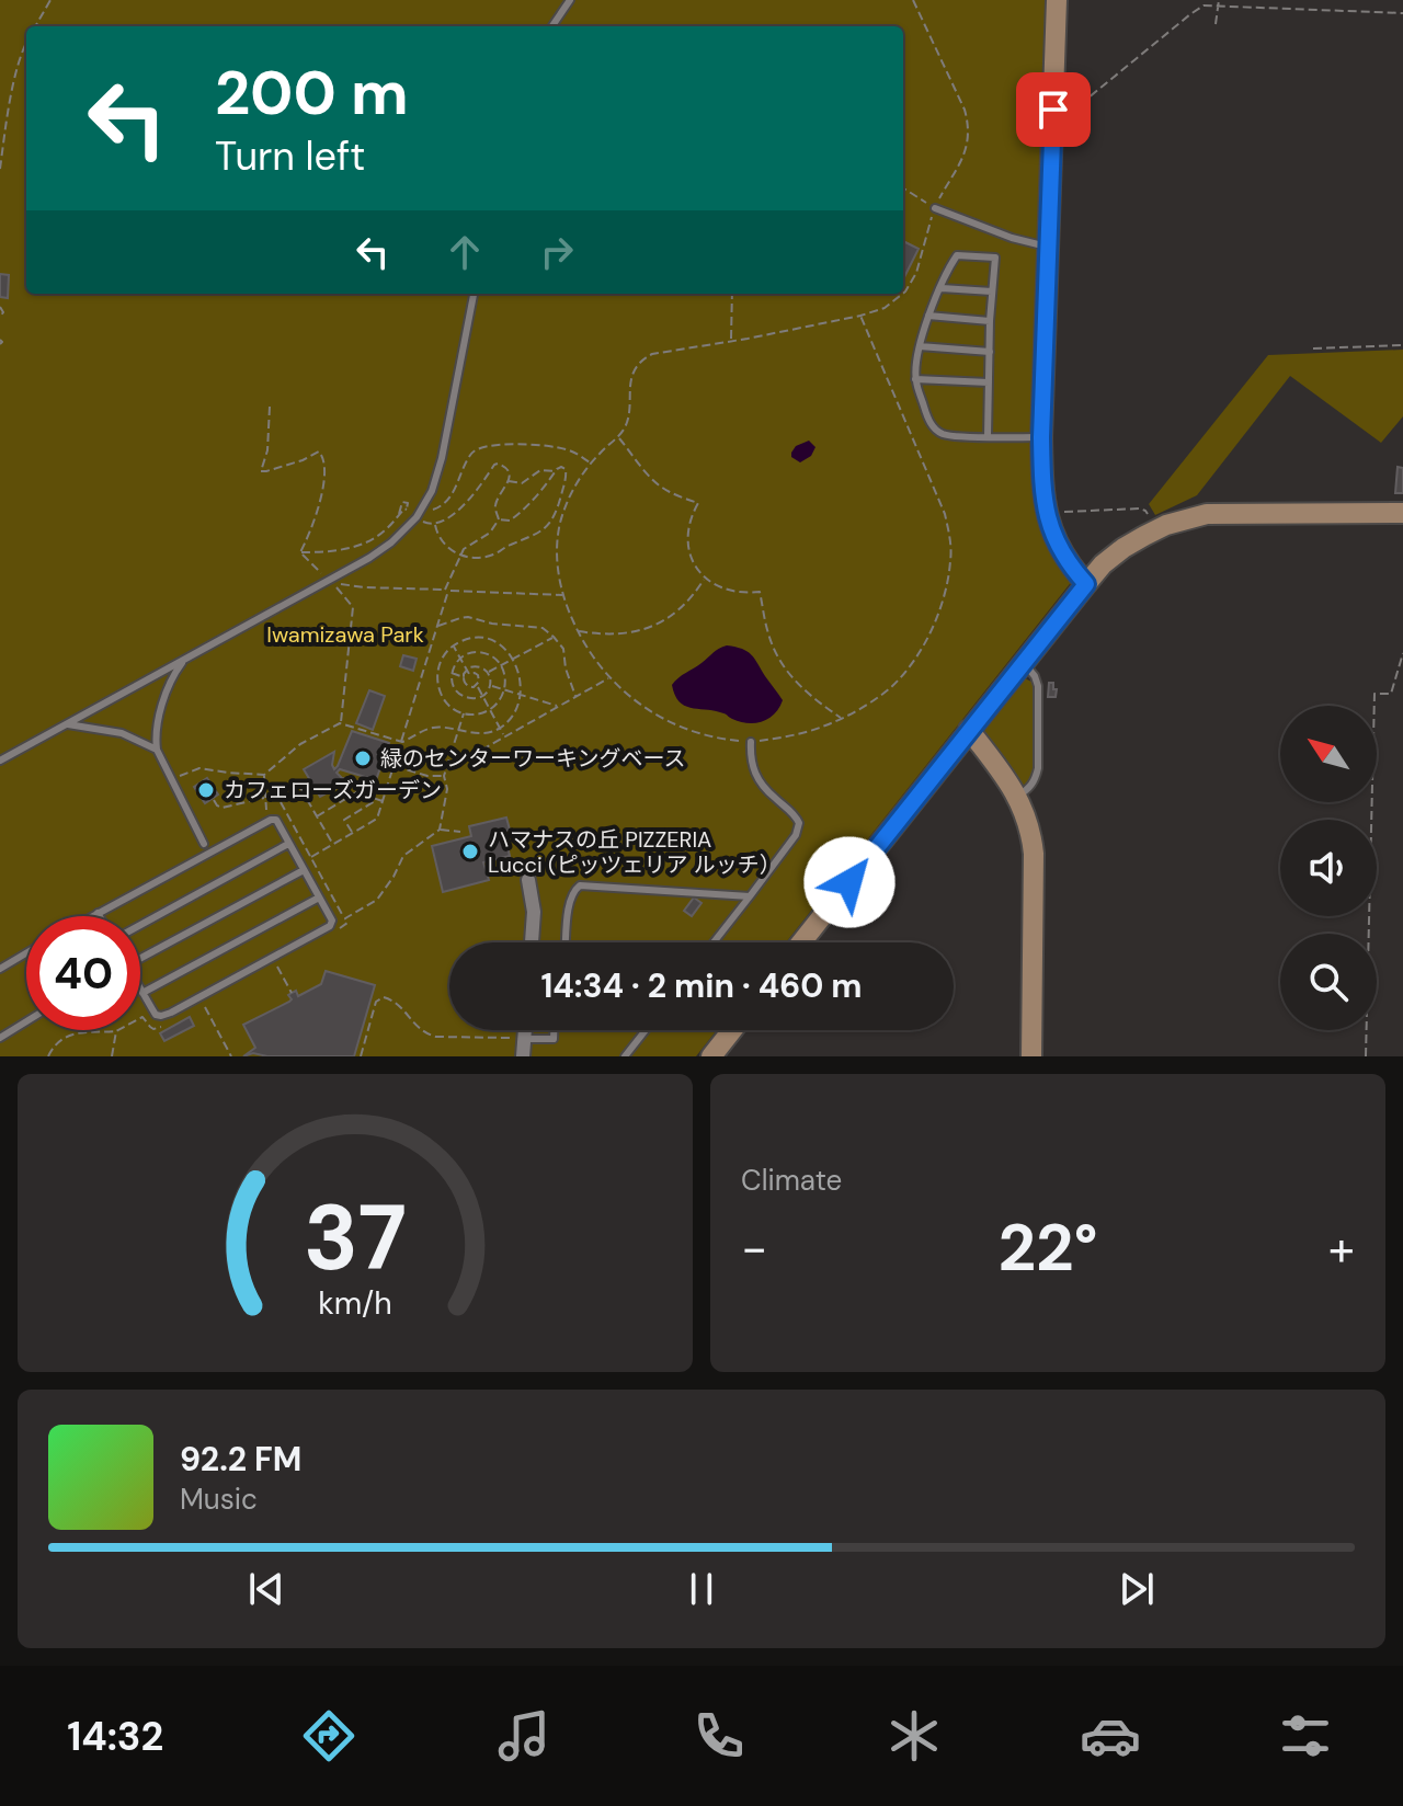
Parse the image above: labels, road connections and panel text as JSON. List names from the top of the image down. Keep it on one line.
{"parks":["Iwamizawa Park"],"places":["緑のセンターワーキングベース","カフェローズガーデン","ハマナスの丘 PIZZERIA Lucci (ピッツェリア ルッチ）"],"north":"top left","page":{"turn":["200 m","Turn left"],"limit":"40","trip":"14:34 · 2 min · 460 m","tile":"Climate","heat":["−","22°","+"],"song":["92.2 FM","Music"],"tabs":"14:32","gauge":["37","km/h"]}}
